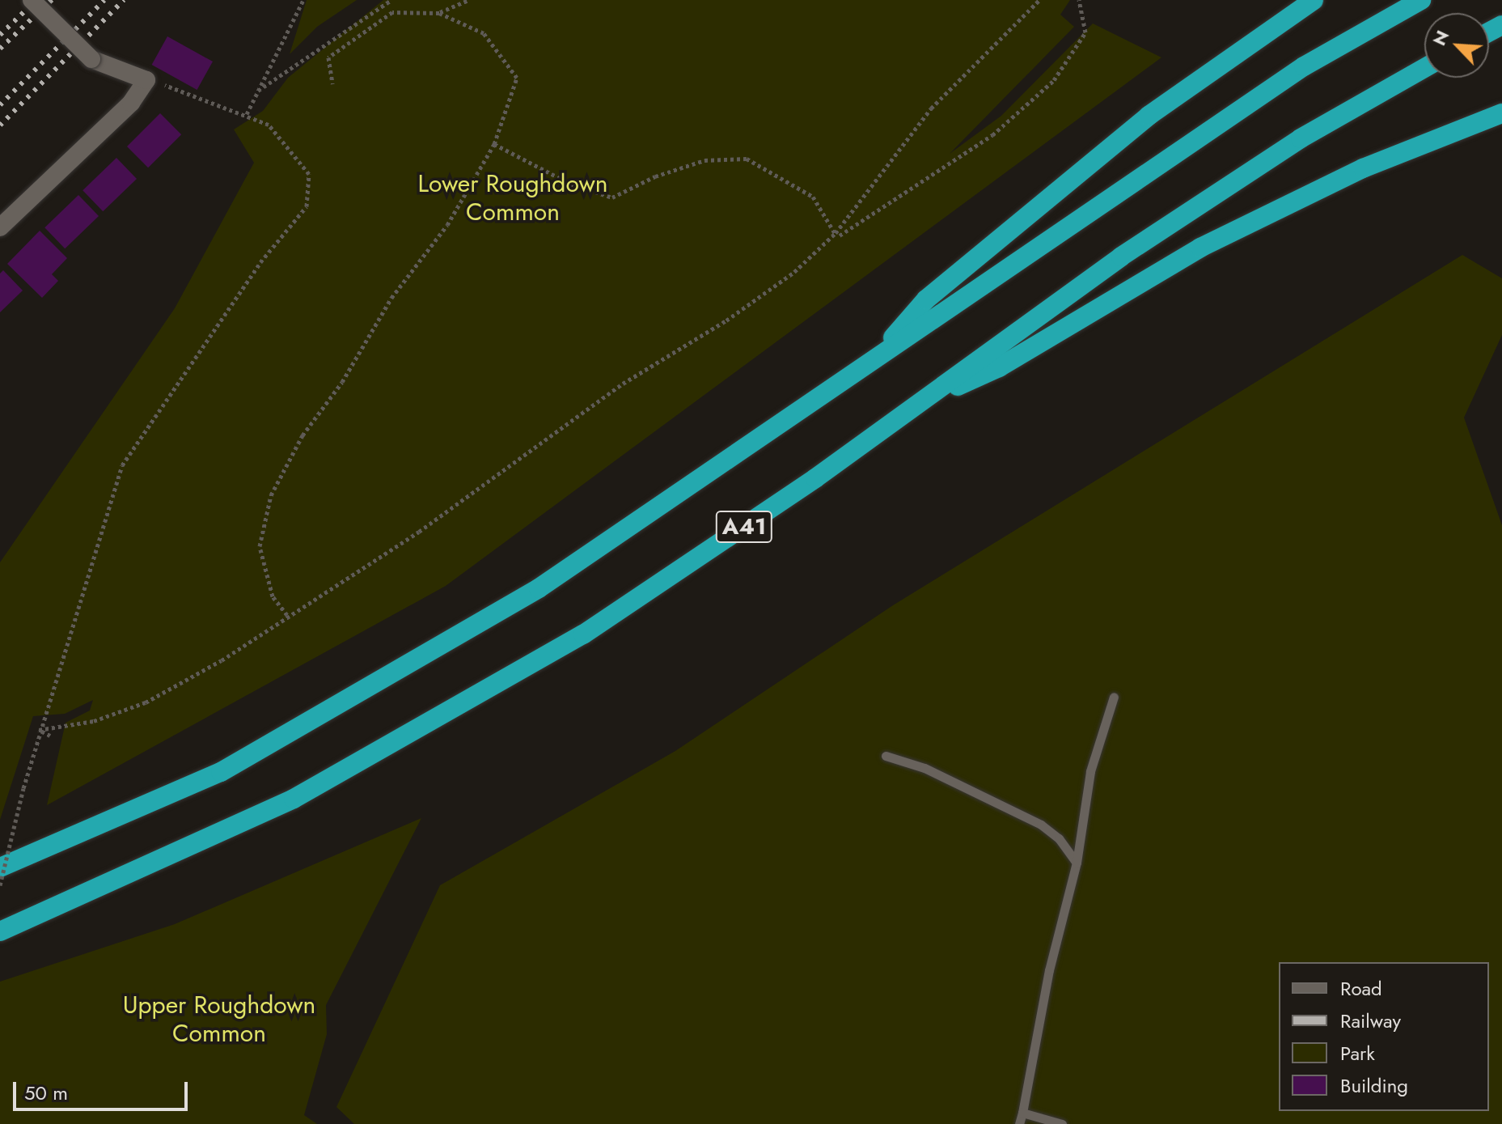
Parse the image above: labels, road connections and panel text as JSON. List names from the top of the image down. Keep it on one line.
{"streets":{"highway":["A41"]},"parks":["Lower Roughdown Common","Upper Roughdown Common"],"legend":["Road","Railway","Park","Building"],"scale_bar":"50 m","north":"top left"}
